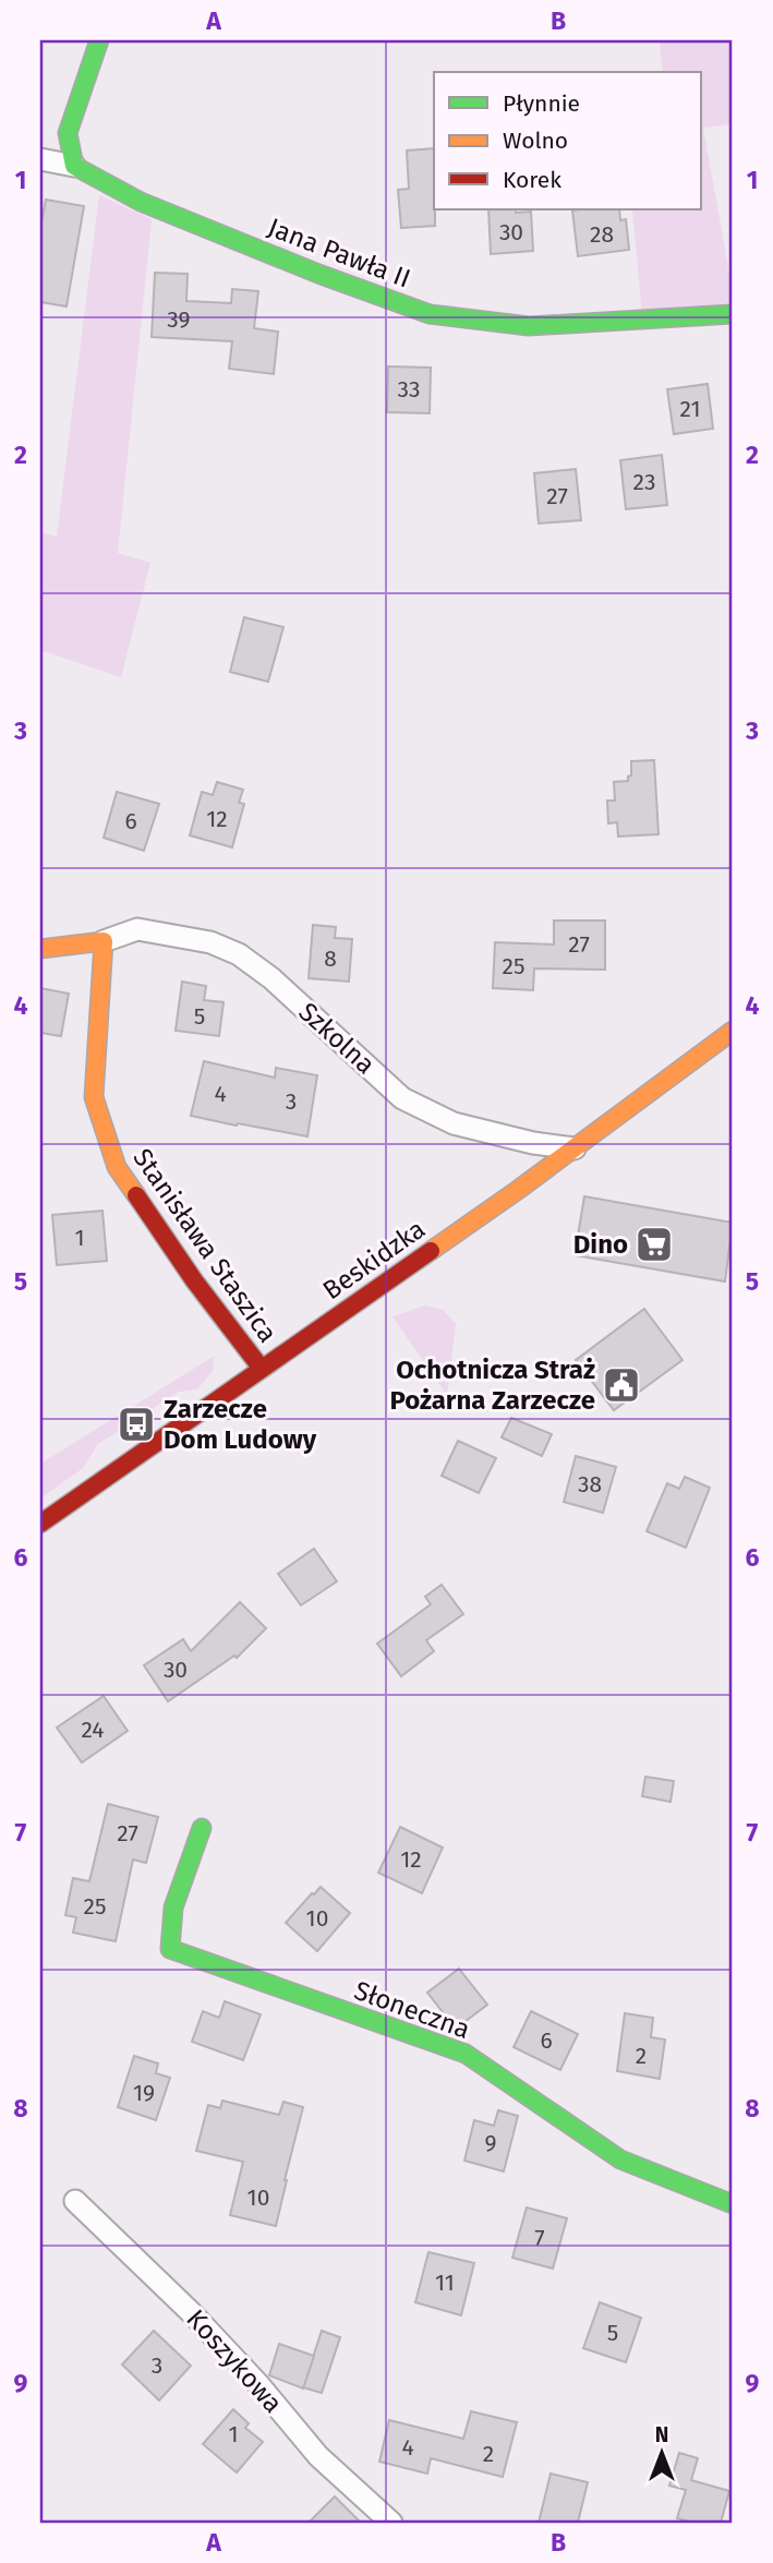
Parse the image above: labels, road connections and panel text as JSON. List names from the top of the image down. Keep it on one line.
{"streets":{"street":["Jana Pawła II","Szkolna","Stanisława Staszica","Beskidzka","Słoneczna","Koszykowa"]},"crossings":[["Szkolna","Stanisława Staszica"],["Szkolna","Beskidzka"],["Stanisława Staszica","Beskidzka"]],"places":{"supermarket":["Dino"],"public building":["Ochotnicza Straż Pożarna Zarzecze"],"bus stop":["Zarzecze Dom Ludowy"]},"house_numbers":["30","28","39","33","21","23","27","12","6","27","8","25","5","4","3","1","38","30","24","27","12","25","10","6","2","19","9","10","7","11","5","3","1","4","2"],"legend":["Płynnie","Wolno","Korek"],"north":"top","grid":{"columns":["A","B"],"rows":["1","2","3","4","5","6","7","8","9"]}}
